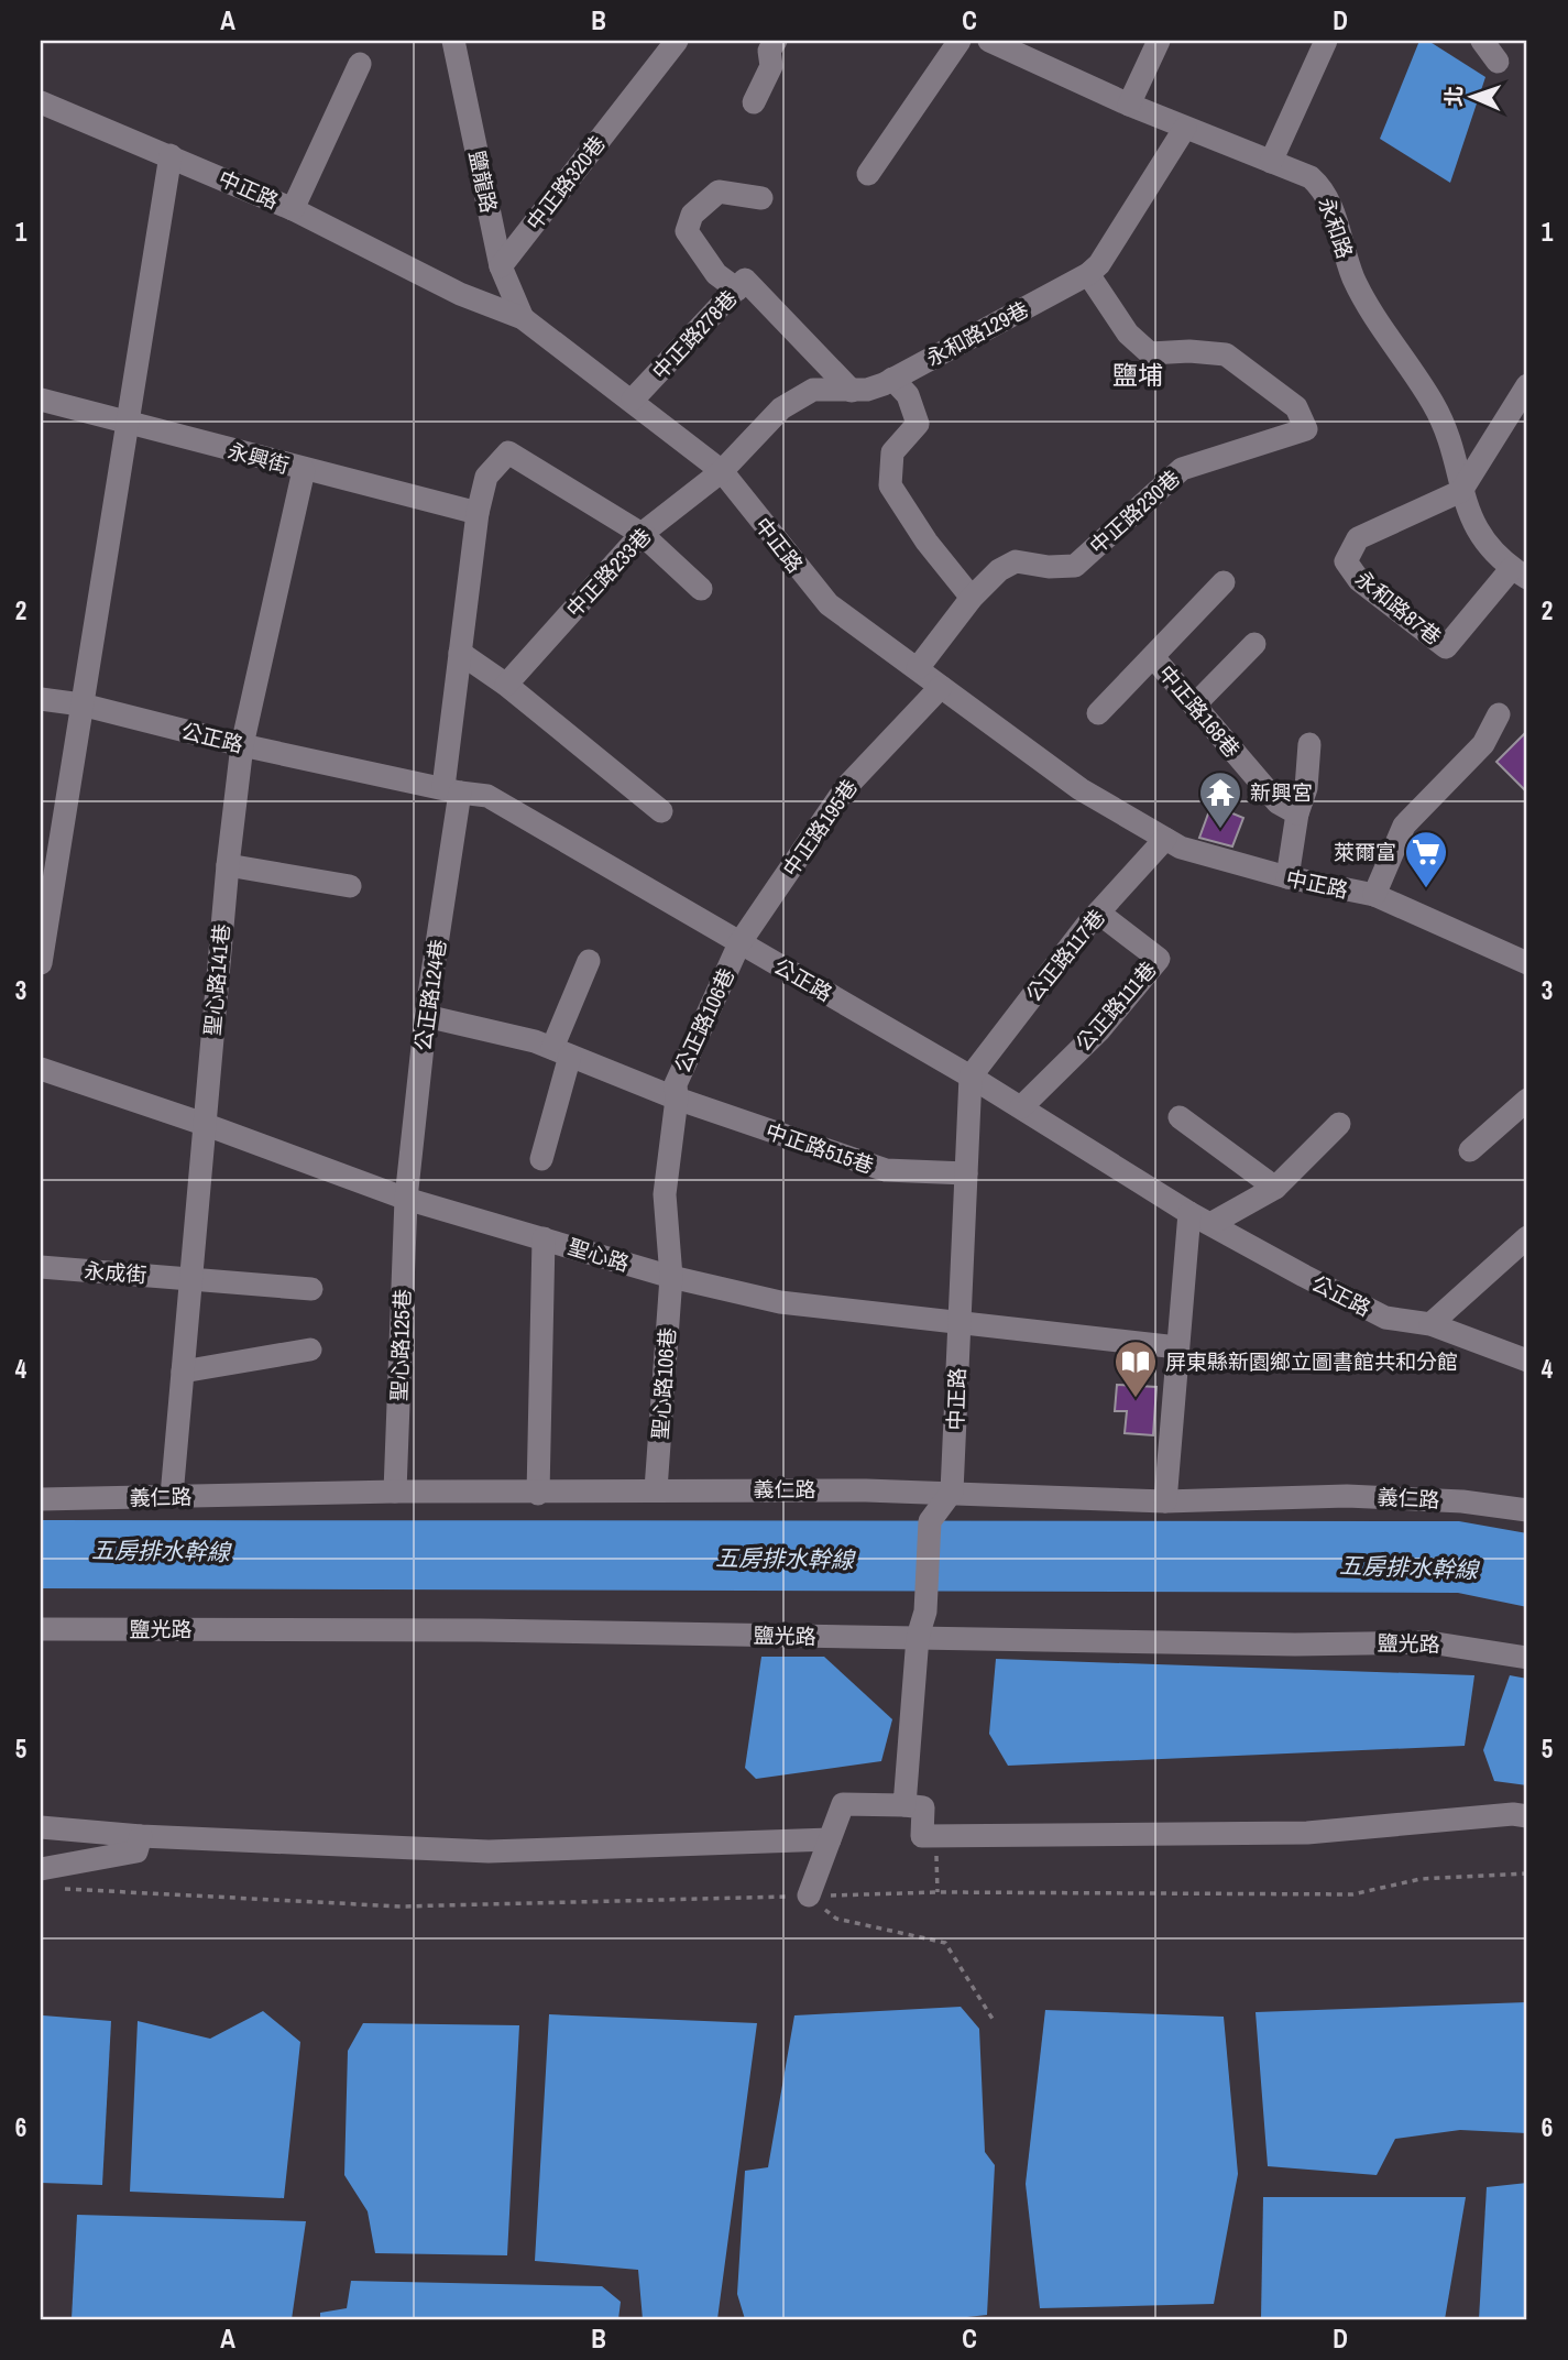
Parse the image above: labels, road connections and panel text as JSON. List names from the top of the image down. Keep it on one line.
{"streets":{"street":["鹽龍路","中正路320巷","中正路","永和路","永和路129巷","中正路278巷","永興街","中正路230巷","中正路233巷","永和路87巷","中正路168巷","公正路","中正路195巷","公正路117巷","聖心路141巷","公正路124巷","公正路111巷","公正路106巷","中正路515巷","聖心路","永成街","聖心路125巷","聖心路106巷","義仁路","鹽光路"]},"crossings":[["鹽龍路","中正路320巷"],["鹽龍路","中正路"],["中正路","永和路129巷"],["中正路","中正路278巷"],["中正路","中正路230巷"],["中正路","中正路233巷"],["中正路","公正路"],["中正路","中正路195巷"],["中正路","公正路117巷"],["中正路","中正路515巷"],["中正路","聖心路"],["中正路","義仁路"],["永和路","永和路129巷"],["永和路","永和路87巷"],["永和路129巷","中正路278巷"],["永和路129巷","中正路230巷"],["永和路129巷","中正路233巷"],["永興街","聖心路141巷"],["永興街","公正路124巷"],["中正路233巷","公正路124巷"],["公正路","中正路195巷"],["公正路","公正路117巷"],["公正路","聖心路141巷"],["公正路","公正路124巷"],["公正路","公正路111巷"],["公正路","公正路106巷"],["中正路195巷","公正路106巷"],["公正路117巷","公正路111巷"],["聖心路141巷","聖心路"],["聖心路141巷","永成街"],["聖心路141巷","義仁路"],["公正路124巷","中正路515巷"],["公正路124巷","聖心路"],["公正路124巷","聖心路125巷"],["公正路106巷","中正路515巷"],["公正路106巷","聖心路"],["公正路106巷","聖心路106巷"],["聖心路","聖心路125巷"],["聖心路","聖心路106巷"],["聖心路125巷","義仁路"],["聖心路106巷","義仁路"]],"districts":["鹽埔"],"water":["五房排水幹線"],"places":{"temple":["新興宮"],"supermarket":["萊爾富"],"library":["屏東縣新園鄉立圖書館共和分館"]},"north":"left","grid":{"columns":["A","B","C","D"],"rows":["1","2","3","4","5","6"]}}
